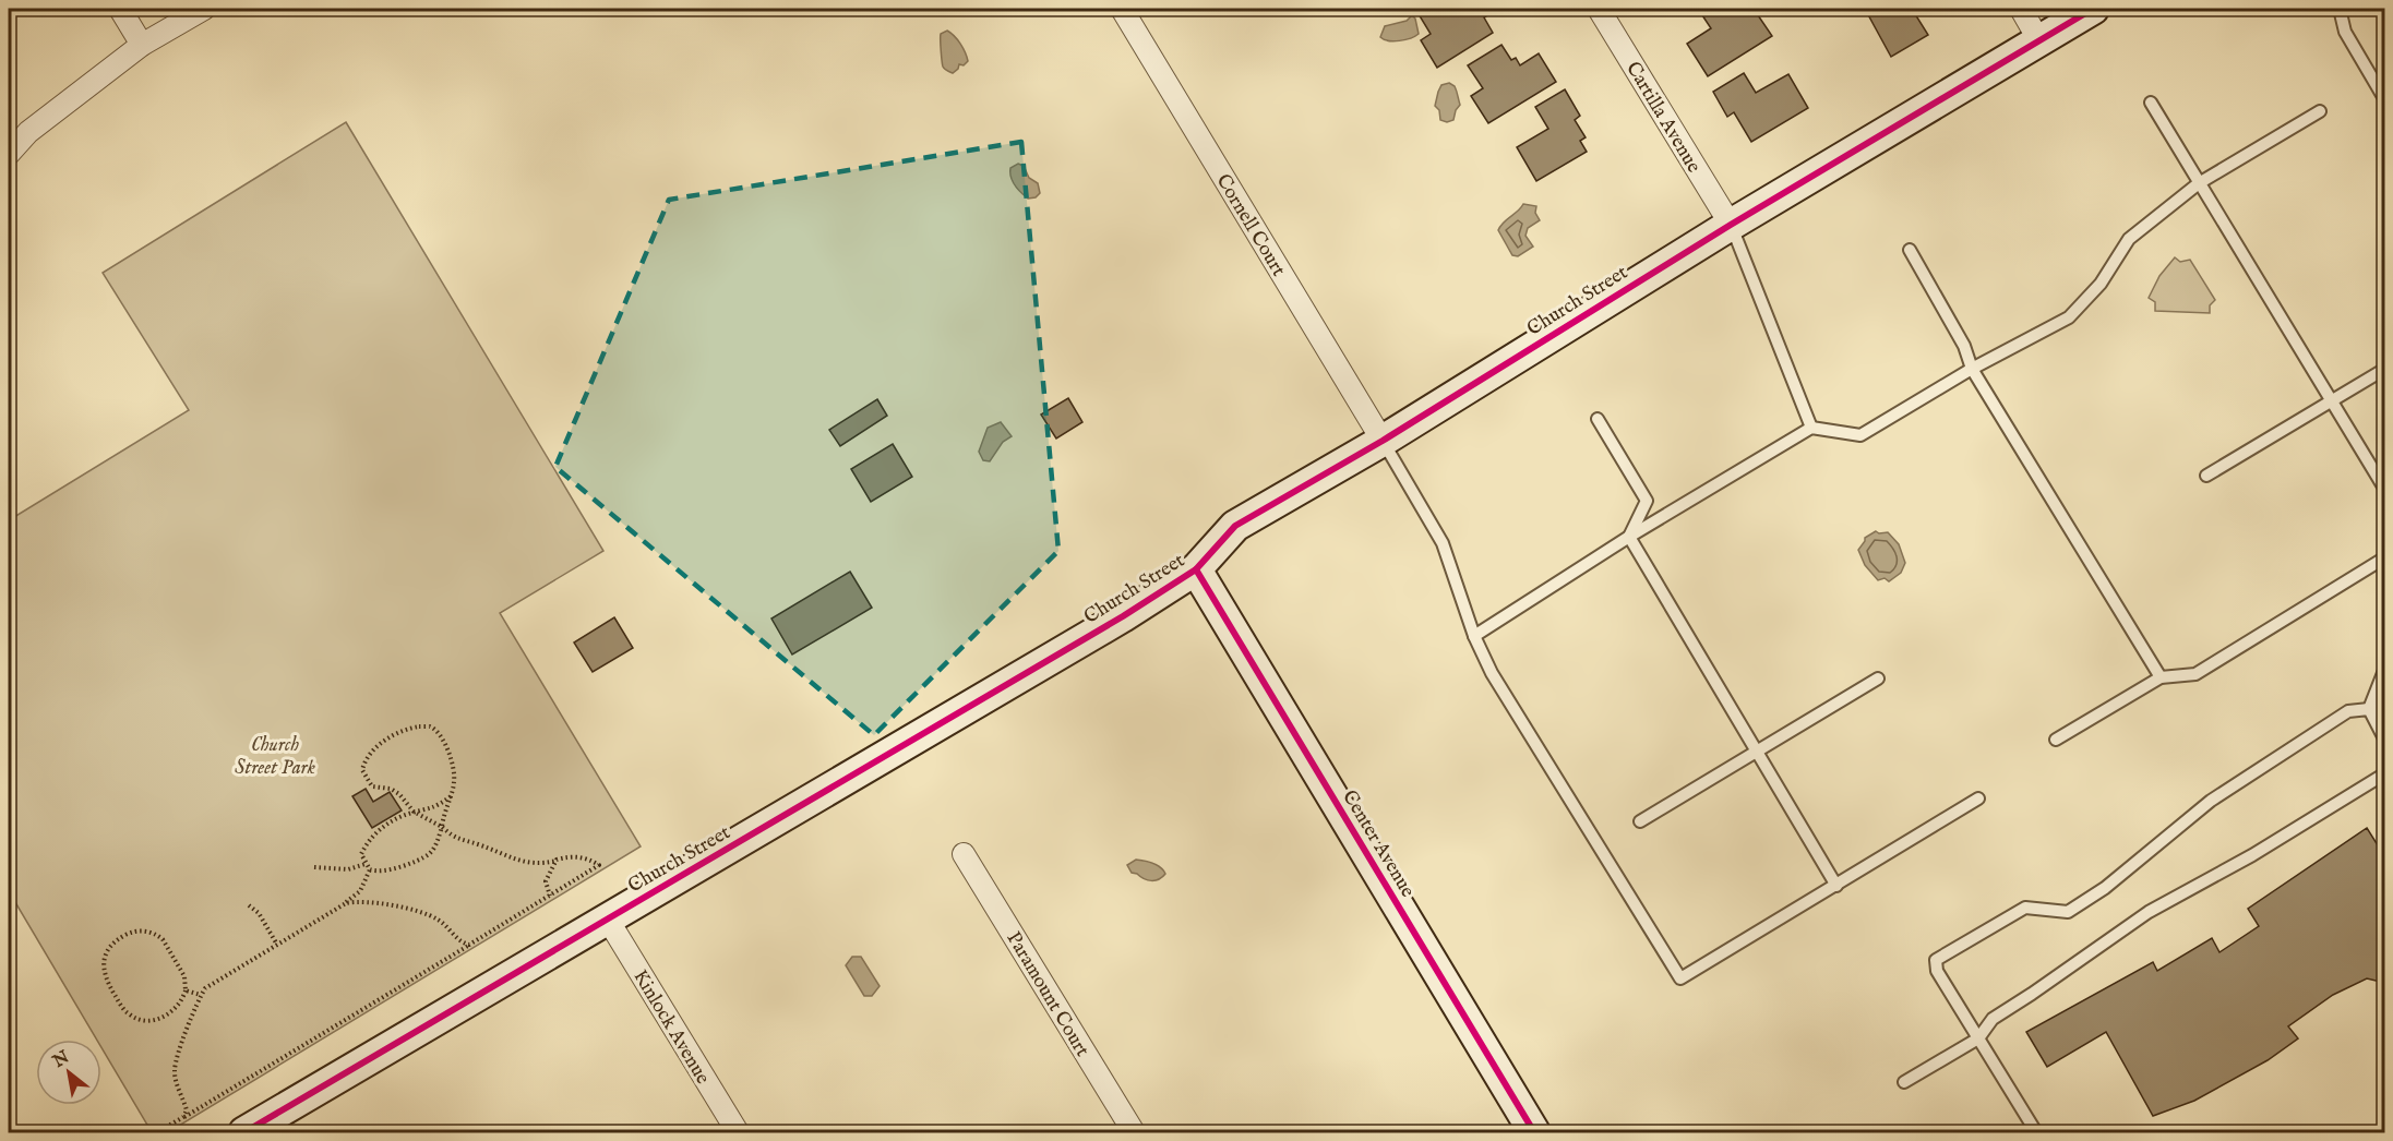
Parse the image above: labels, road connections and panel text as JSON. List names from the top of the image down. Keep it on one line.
{"streets":{"street":["Cartilla Avenue","Cornell Court","Church Street","Center Avenue","Paramount Court","Kinlock Avenue"]},"crossings":[["Cartilla Avenue","Church Street"],["Cornell Court","Church Street"],["Church Street","Center Avenue"],["Church Street","Kinlock Avenue"]],"parks":["Church Street Park"],"north":"top left"}
